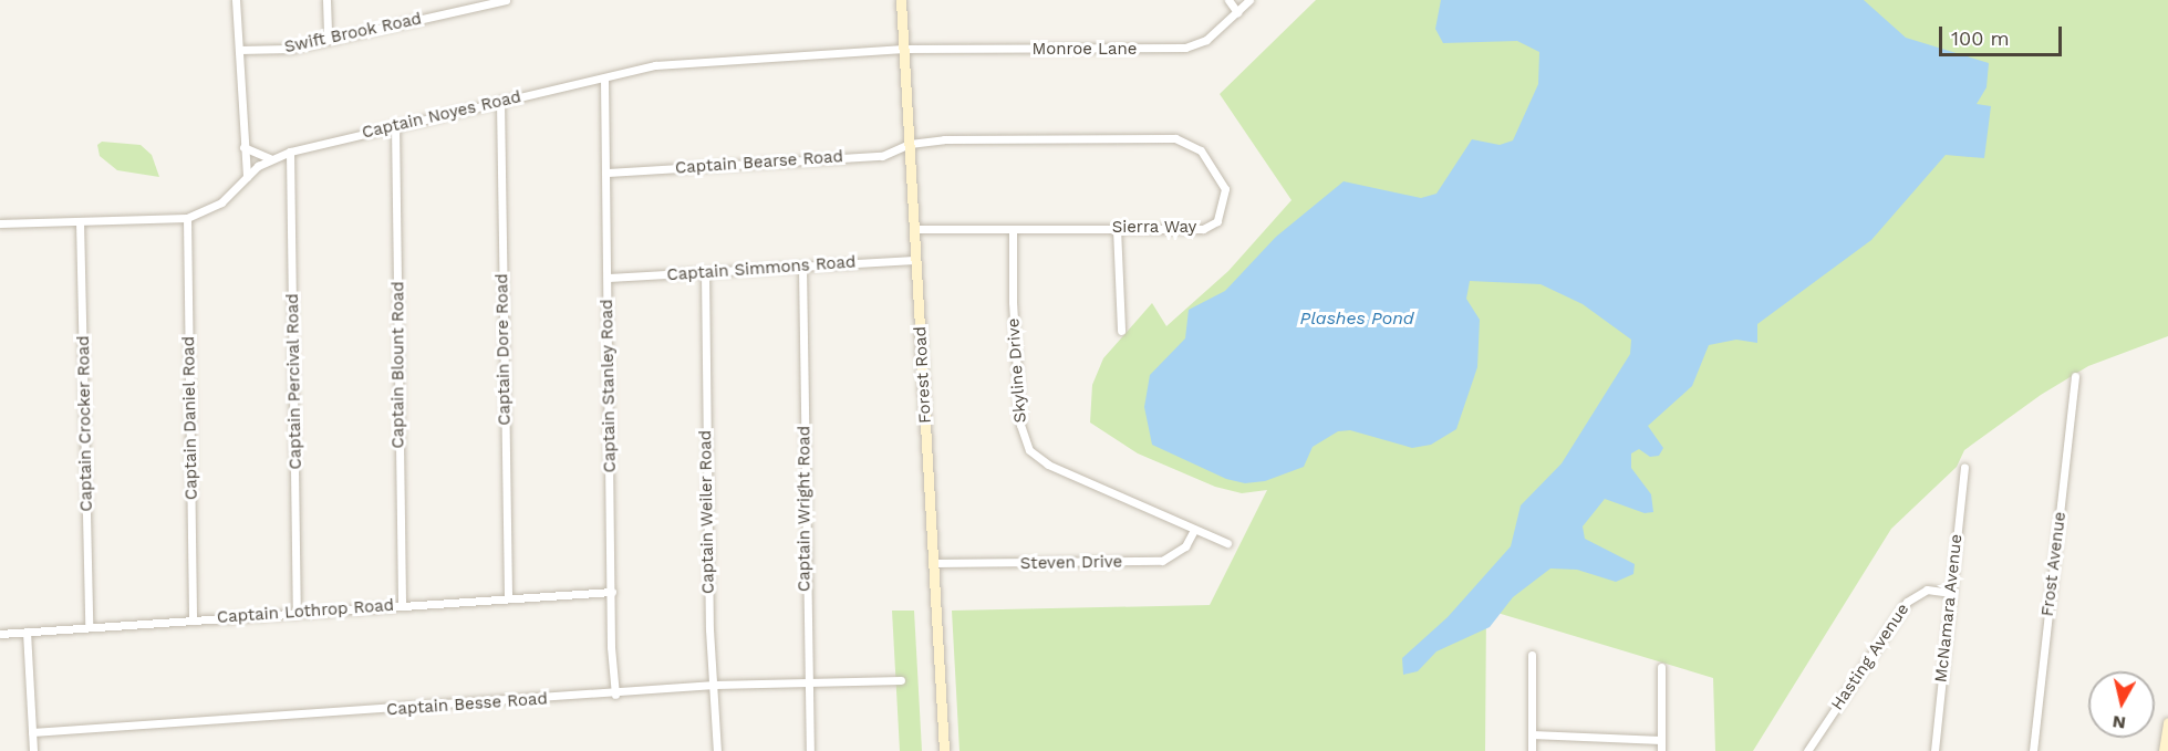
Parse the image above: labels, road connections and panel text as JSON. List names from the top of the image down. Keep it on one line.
{"streets":{"main road":["Forest Road"],"street":["Swift Brook Road","Monroe Lane","Captain Noyes Road","Captain Bearse Road","Sierra Way","Captain Simmons Road","Captain Dore Road","Captain Blount Road","Skyline Drive","Captain Percival Road","Captain Stanley Road","Captain Daniel Road","Captain Crocker Road","Captain Wright Road","Captain Weiler Road","Steven Drive","Frost Avenue","McNamara Avenue","Captain Lothrop Road","Hasting Avenue","Captain Besse Road"]},"crossings":[["Monroe Lane","Captain Noyes Road"],["Monroe Lane","Forest Road"],["Captain Noyes Road","Captain Dore Road"],["Captain Noyes Road","Captain Blount Road"],["Captain Noyes Road","Forest Road"],["Captain Noyes Road","Captain Percival Road"],["Captain Noyes Road","Captain Stanley Road"],["Captain Noyes Road","Captain Daniel Road"],["Captain Noyes Road","Captain Crocker Road"],["Captain Bearse Road","Sierra Way"],["Captain Bearse Road","Forest Road"],["Captain Bearse Road","Captain Stanley Road"],["Sierra Way","Skyline Drive"],["Sierra Way","Forest Road"],["Captain Simmons Road","Forest Road"],["Captain Simmons Road","Captain Stanley Road"],["Captain Simmons Road","Captain Wright Road"],["Captain Simmons Road","Captain Weiler Road"],["Captain Dore Road","Captain Lothrop Road"],["Captain Blount Road","Captain Lothrop Road"],["Skyline Drive","Steven Drive"],["Forest Road","Steven Drive"],["Captain Percival Road","Captain Lothrop Road"],["Captain Stanley Road","Captain Lothrop Road"],["Captain Stanley Road","Captain Besse Road"],["Captain Daniel Road","Captain Lothrop Road"],["Captain Crocker Road","Captain Lothrop Road"],["Captain Wright Road","Captain Besse Road"],["Captain Weiler Road","Captain Besse Road"],["McNamara Avenue","Hasting Avenue"]],"water":["Plashes Pond"],"scale_bar":"100 m","north":"bottom"}
